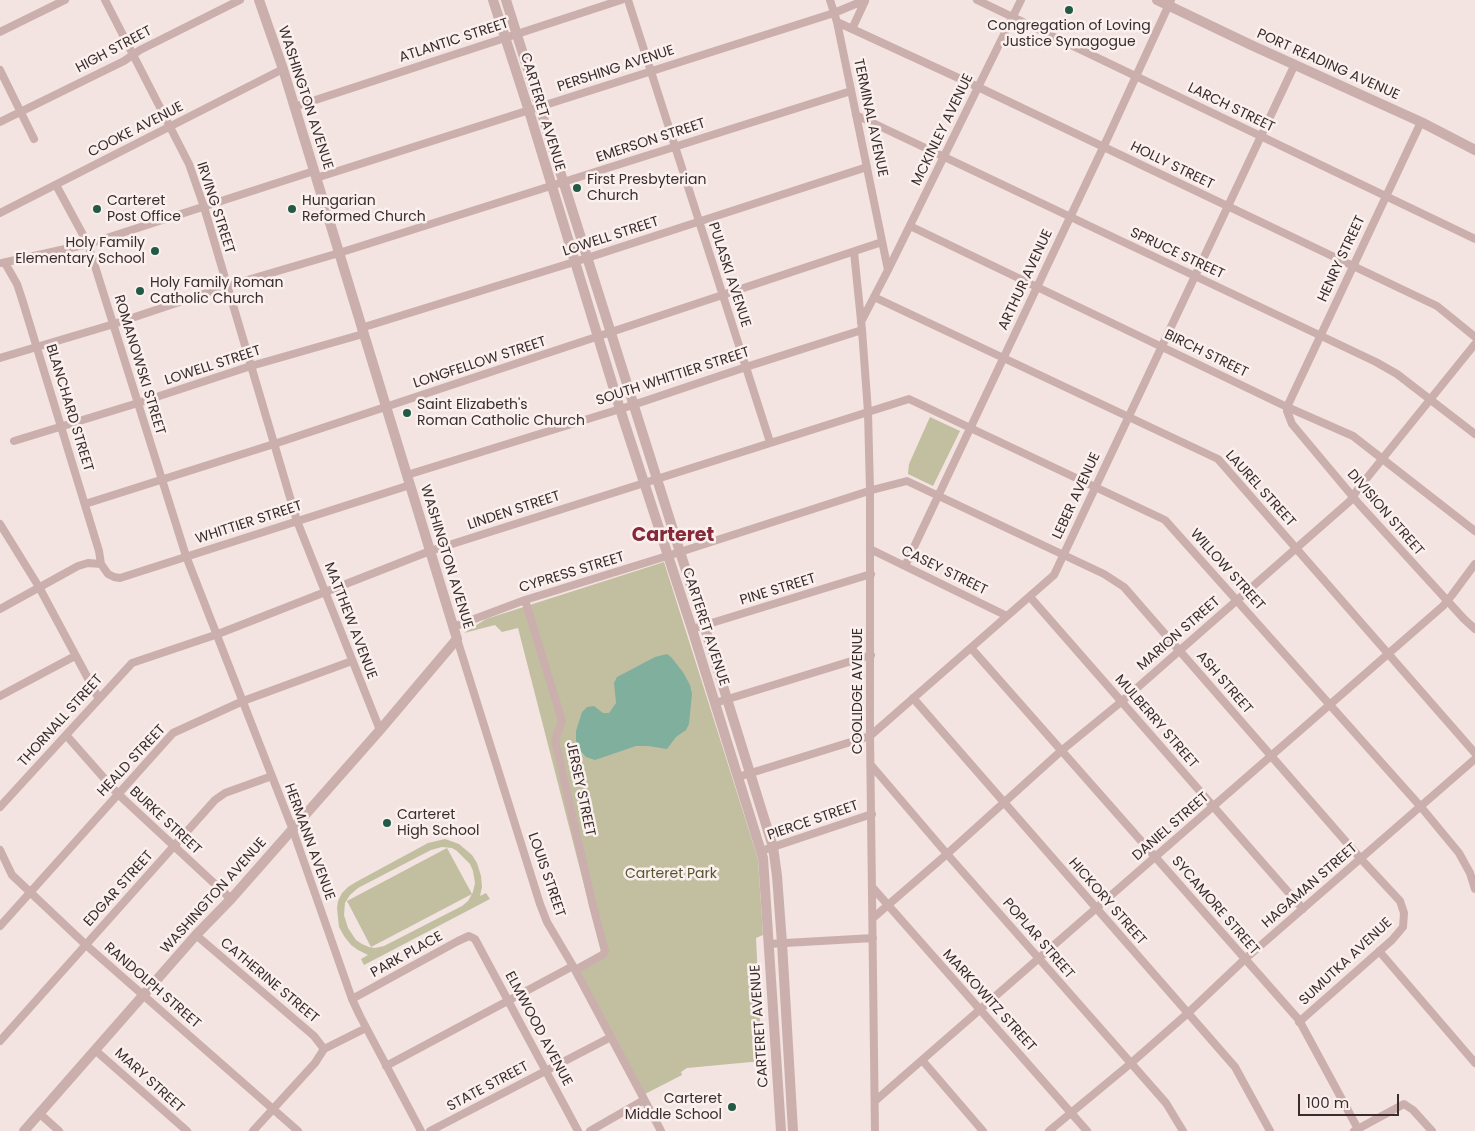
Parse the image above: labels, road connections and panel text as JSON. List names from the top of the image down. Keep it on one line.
{"streets":{"street":["ATLANTIC STREET","HIGH STREET","PORT READING AVENUE","PERSHING AVENUE","WASHINGTON AVENUE","LARCH STREET","CARTERET AVENUE","TERMINAL AVENUE","COOKE AVENUE","MCKINLEY AVENUE","EMERSON STREET","HOLLY STREET","IRVING STREET","LOWELL STREET","SPRUCE STREET","HENRY STREET","PULASKI AVENUE","ARTHUR AVENUE","BIRCH STREET","LONGFELLOW STREET","ROMANOWSKI STREET","SOUTH WHITTIER STREET","BLANCHARD STREET","LAUREL STREET","LEBER AVENUE","LINDEN STREET","DIVISION STREET","WHITTIER STREET","WILLOW STREET","CASEY STREET","CYPRESS STREET","PINE STREET","MATTHEW AVENUE","MARION STREET","ASH STREET","COOLIDGE AVENUE","THORNALL STREET","MULBERRY STREET","HEALD STREET","JERSEY STREET","BURKE STREET","PIERCE STREET","DANIEL STREET","HERMANN AVENUE","LOUIS STREET","HAGAMAN STREET","EDGAR STREET","HICKORY STREET","SYCAMORE STREET","POPLAR STREET","PARK PLACE","SUMUTKA AVENUE","CATHERINE STREET","RANDOLPH STREET","MARKOWITZ STREET","ELMWOOD AVENUE","MARY STREET","STATE STREET"]},"crossings":[["ATLANTIC STREET","WASHINGTON AVENUE"],["ATLANTIC STREET","CARTERET AVENUE"],["HIGH STREET","IRVING STREET"],["PORT READING AVENUE","HENRY STREET"],["PORT READING AVENUE","ARTHUR AVENUE"],["PORT READING AVENUE","LEBER AVENUE"],["PERSHING AVENUE","WASHINGTON AVENUE"],["PERSHING AVENUE","CARTERET AVENUE"],["PERSHING AVENUE","TERMINAL AVENUE"],["PERSHING AVENUE","HOLLY STREET"],["PERSHING AVENUE","IRVING STREET"],["PERSHING AVENUE","PULASKI AVENUE"],["PERSHING AVENUE","ROMANOWSKI STREET"],["PERSHING AVENUE","BLANCHARD STREET"],["WASHINGTON AVENUE","COOKE AVENUE"],["WASHINGTON AVENUE","EMERSON STREET"],["WASHINGTON AVENUE","LOWELL STREET"],["WASHINGTON AVENUE","LONGFELLOW STREET"],["WASHINGTON AVENUE","SOUTH WHITTIER STREET"],["WASHINGTON AVENUE","LINDEN STREET"],["WASHINGTON AVENUE","WHITTIER STREET"],["WASHINGTON AVENUE","CYPRESS STREET"],["WASHINGTON AVENUE","MATTHEW AVENUE"],["WASHINGTON AVENUE","BURKE STREET"],["WASHINGTON AVENUE","HERMANN AVENUE"],["WASHINGTON AVENUE","LOUIS STREET"],["WASHINGTON AVENUE","CATHERINE STREET"],["WASHINGTON AVENUE","RANDOLPH STREET"],["WASHINGTON AVENUE","MARY STREET"],["LARCH STREET","MCKINLEY AVENUE"],["LARCH STREET","HENRY STREET"],["LARCH STREET","ARTHUR AVENUE"],["LARCH STREET","LEBER AVENUE"],["CARTERET AVENUE","EMERSON STREET"],["CARTERET AVENUE","LOWELL STREET"],["CARTERET AVENUE","LONGFELLOW STREET"],["CARTERET AVENUE","SOUTH WHITTIER STREET"],["CARTERET AVENUE","LINDEN STREET"],["CARTERET AVENUE","CYPRESS STREET"],["CARTERET AVENUE","PINE STREET"],["CARTERET AVENUE","PIERCE STREET"],["TERMINAL AVENUE","EMERSON STREET"],["TERMINAL AVENUE","HOLLY STREET"],["TERMINAL AVENUE","LOWELL STREET"],["TERMINAL AVENUE","SPRUCE STREET"],["TERMINAL AVENUE","LONGFELLOW STREET"],["COOKE AVENUE","IRVING STREET"],["COOKE AVENUE","ROMANOWSKI STREET"],["MCKINLEY AVENUE","HOLLY STREET"],["MCKINLEY AVENUE","SPRUCE STREET"],["MCKINLEY AVENUE","BIRCH STREET"],["MCKINLEY AVENUE","SOUTH WHITTIER STREET"],["MCKINLEY AVENUE","LAUREL STREET"],["MCKINLEY AVENUE","COOLIDGE AVENUE"],["EMERSON STREET","IRVING STREET"],["EMERSON STREET","PULASKI AVENUE"],["EMERSON STREET","ROMANOWSKI STREET"],["EMERSON STREET","BLANCHARD STREET"],["HOLLY STREET","HENRY STREET"],["HOLLY STREET","ARTHUR AVENUE"],["HOLLY STREET","LEBER AVENUE"],["IRVING STREET","LOWELL STREET"],["IRVING STREET","LONGFELLOW STREET"],["IRVING STREET","WHITTIER STREET"],["IRVING STREET","MATTHEW AVENUE"],["LOWELL STREET","PULASKI AVENUE"],["LOWELL STREET","ROMANOWSKI STREET"],["LOWELL STREET","BLANCHARD STREET"],["SPRUCE STREET","HENRY STREET"],["SPRUCE STREET","ARTHUR AVENUE"],["SPRUCE STREET","LEBER AVENUE"],["SPRUCE STREET","MARION STREET"],["HENRY STREET","BIRCH STREET"],["HENRY STREET","DIVISION STREET"],["PULASKI AVENUE","LONGFELLOW STREET"],["PULASKI AVENUE","SOUTH WHITTIER STREET"],["PULASKI AVENUE","LINDEN STREET"],["ARTHUR AVENUE","BIRCH STREET"],["ARTHUR AVENUE","LAUREL STREET"],["ARTHUR AVENUE","WILLOW STREET"],["ARTHUR AVENUE","CASEY STREET"],["ARTHUR AVENUE","ASH STREET"],["BIRCH STREET","LEBER AVENUE"],["BIRCH STREET","DIVISION STREET"],["BIRCH STREET","MARION STREET"],["LONGFELLOW STREET","ROMANOWSKI STREET"],["LONGFELLOW STREET","BLANCHARD STREET"],["LONGFELLOW STREET","COOLIDGE AVENUE"],["ROMANOWSKI STREET","WHITTIER STREET"],["ROMANOWSKI STREET","HERMANN AVENUE"],["SOUTH WHITTIER STREET","WHITTIER STREET"],["SOUTH WHITTIER STREET","COOLIDGE AVENUE"],["BLANCHARD STREET","WHITTIER STREET"],["LAUREL STREET","LEBER AVENUE"],["LAUREL STREET","MARION STREET"],["LAUREL STREET","DANIEL STREET"],["LEBER AVENUE","WILLOW STREET"],["LEBER AVENUE","CASEY STREET"],["LEBER AVENUE","ASH STREET"],["LEBER AVENUE","COOLIDGE AVENUE"],["LEBER AVENUE","MULBERRY STREET"],["LEBER AVENUE","HICKORY STREET"],["LEBER AVENUE","SYCAMORE STREET"],["LINDEN STREET","WILLOW STREET"],["LINDEN STREET","MATTHEW AVENUE"],["LINDEN STREET","COOLIDGE AVENUE"],["LINDEN STREET","THORNALL STREET"],["LINDEN STREET","HERMANN AVENUE"],["DIVISION STREET","MARION STREET"],["DIVISION STREET","DANIEL STREET"],["WHITTIER STREET","MATTHEW AVENUE"],["WHITTIER STREET","HERMANN AVENUE"],["WILLOW STREET","MARION STREET"],["WILLOW STREET","COOLIDGE AVENUE"],["WILLOW STREET","DANIEL STREET"],["WILLOW STREET","HAGAMAN STREET"],["CASEY STREET","COOLIDGE AVENUE"],["CYPRESS STREET","ASH STREET"],["CYPRESS STREET","COOLIDGE AVENUE"],["CYPRESS STREET","JERSEY STREET"],["PINE STREET","COOLIDGE AVENUE"],["MATTHEW AVENUE","HEALD STREET"],["MARION STREET","ASH STREET"],["MARION STREET","COOLIDGE AVENUE"],["MARION STREET","MULBERRY STREET"],["MARION STREET","HICKORY STREET"],["MARION STREET","SYCAMORE STREET"],["MARION STREET","POPLAR STREET"],["MARION STREET","MARKOWITZ STREET"],["ASH STREET","COOLIDGE AVENUE"],["ASH STREET","DANIEL STREET"],["ASH STREET","HAGAMAN STREET"],["ASH STREET","SUMUTKA AVENUE"],["COOLIDGE AVENUE","PIERCE STREET"],["COOLIDGE AVENUE","DANIEL STREET"],["COOLIDGE AVENUE","POPLAR STREET"],["COOLIDGE AVENUE","MARKOWITZ STREET"],["THORNALL STREET","BURKE STREET"],["MULBERRY STREET","DANIEL STREET"],["MULBERRY STREET","HAGAMAN STREET"],["HEALD STREET","BURKE STREET"],["HEALD STREET","HERMANN AVENUE"],["HEALD STREET","RANDOLPH STREET"],["JERSEY STREET","HERMANN AVENUE"],["JERSEY STREET","LOUIS STREET"],["JERSEY STREET","ELMWOOD AVENUE"],["BURKE STREET","EDGAR STREET"],["DANIEL STREET","HICKORY STREET"],["DANIEL STREET","SYCAMORE STREET"],["DANIEL STREET","POPLAR STREET"],["DANIEL STREET","MARKOWITZ STREET"],["HERMANN AVENUE","EDGAR STREET"],["HERMANN AVENUE","PARK PLACE"],["LOUIS STREET","STATE STREET"],["HAGAMAN STREET","HICKORY STREET"],["HAGAMAN STREET","SYCAMORE STREET"],["HAGAMAN STREET","POPLAR STREET"],["HAGAMAN STREET","MARKOWITZ STREET"],["EDGAR STREET","RANDOLPH STREET"],["SYCAMORE STREET","SUMUTKA AVENUE"],["PARK PLACE","ELMWOOD AVENUE"],["ELMWOOD AVENUE","STATE STREET"]],"districts":["Carteret"],"parks":["Carteret Park"],"places":["Congregation of Loving Justice Synagogue","First Presbyterian Church","Carteret Post Office","Hungarian Reformed Church","Holy Family Elementary School","Holy Family Roman Catholic Church","Saint Elizabeth's Roman Catholic Church","Carteret High School","Carteret Middle School"],"scale_bar":"100 m"}
